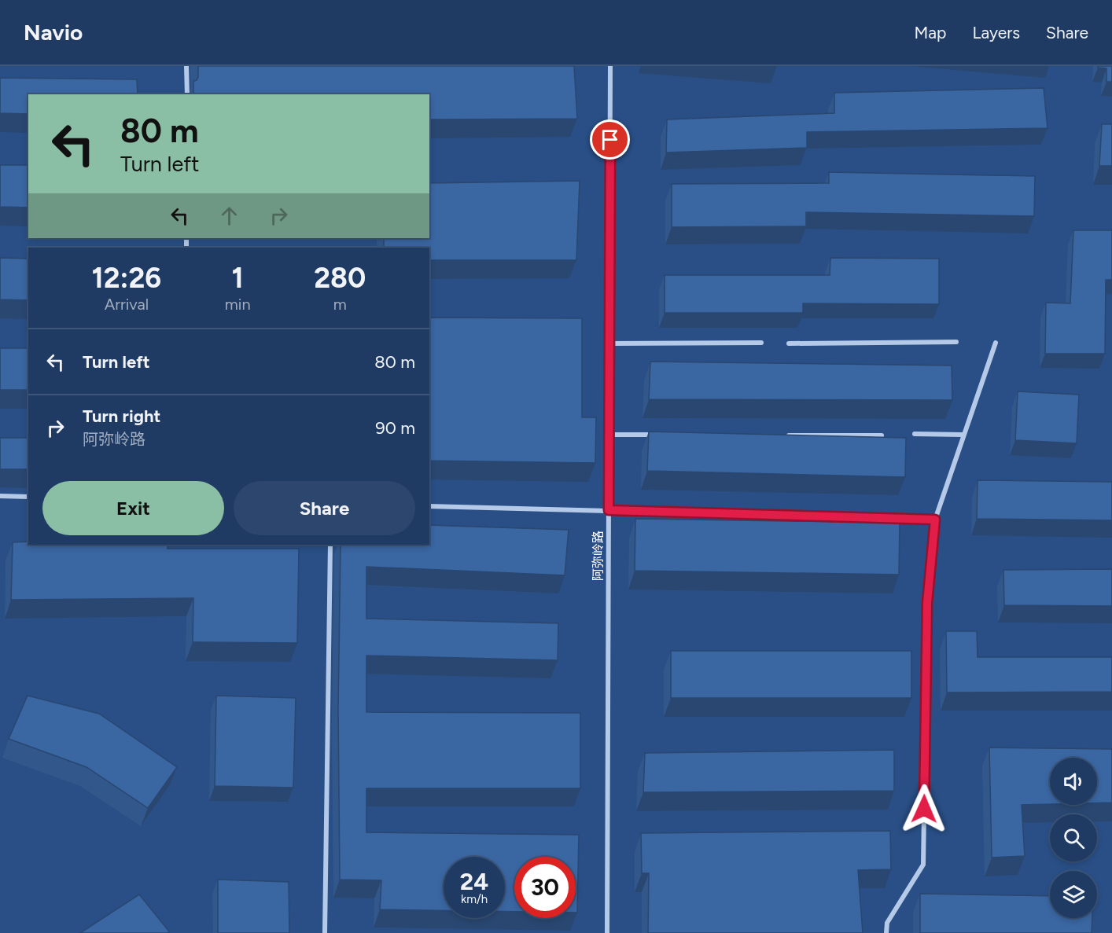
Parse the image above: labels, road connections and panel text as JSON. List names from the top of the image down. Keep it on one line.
{"streets":{"street":["阿弥岭路"]},"page":{"header":"Navio","nav":["Map","Layers","Share"],"turn":["80 m","Turn left"],"eta":["12:26","Arrival","1","min","280","m"],"list":[{"name":"Turn left","value":"80 m"},{"name":"Turn right","note":"阿弥岭路","value":"90 m"}],"buttons":["Exit","Share"],"speed":"24 km/h","limit":"30"}}
